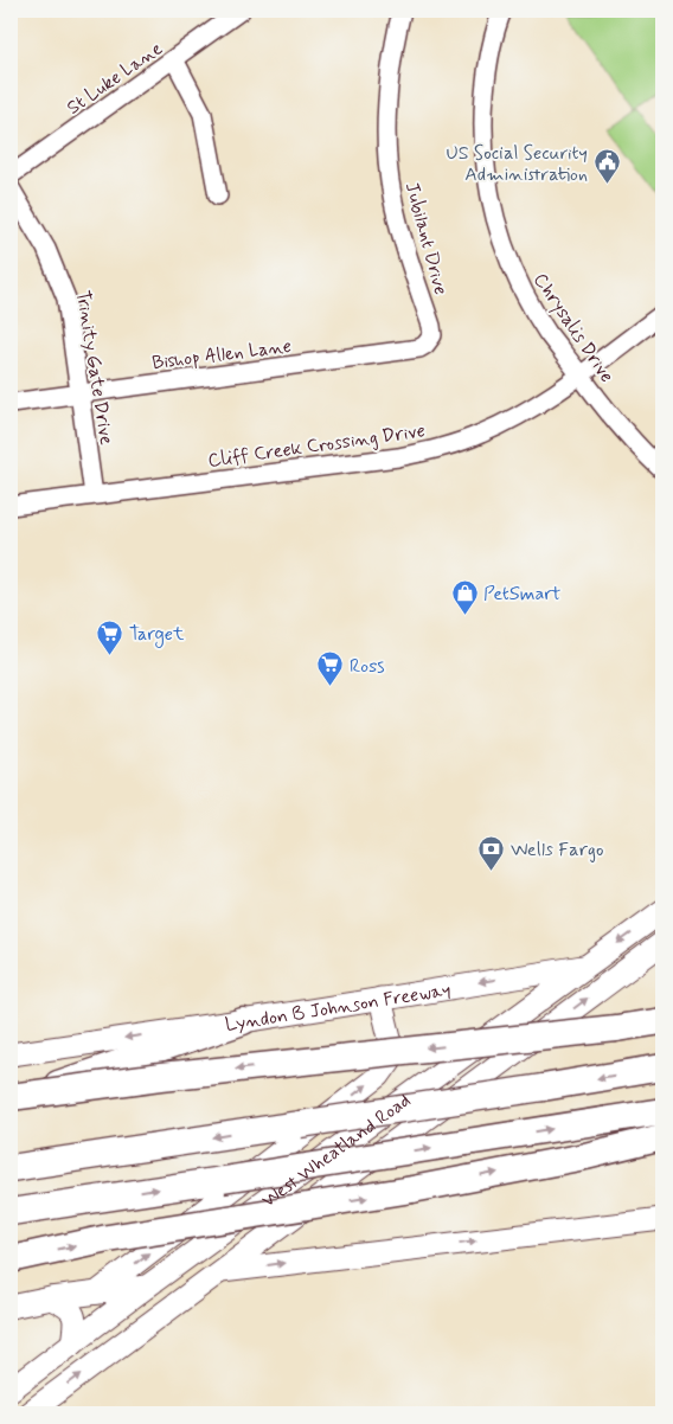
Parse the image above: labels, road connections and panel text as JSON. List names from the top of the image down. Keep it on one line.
{"streets":{"main road":["Lyndon B Johnson Freeway","West Wheatland Road"],"street":["St Luke Lane","Jubilant Drive","Chrysalis Drive","Bishop Allen Lane","Trinity Gate Drive","Cliff Creek Crossing Drive"]},"crossings":[["Jubilant Drive","Bishop Allen Lane"],["Chrysalis Drive","Cliff Creek Crossing Drive"],["Bishop Allen Lane","Trinity Gate Drive"],["Trinity Gate Drive","Cliff Creek Crossing Drive"],["Lyndon B Johnson Freeway","West Wheatland Road"]],"one_way":["Lyndon B Johnson Freeway"],"places":{"public building":["US Social Security Administration"],"shop":["PetSmart"],"supermarket":["Target","Ross"],"bank":["Wells Fargo"]}}
